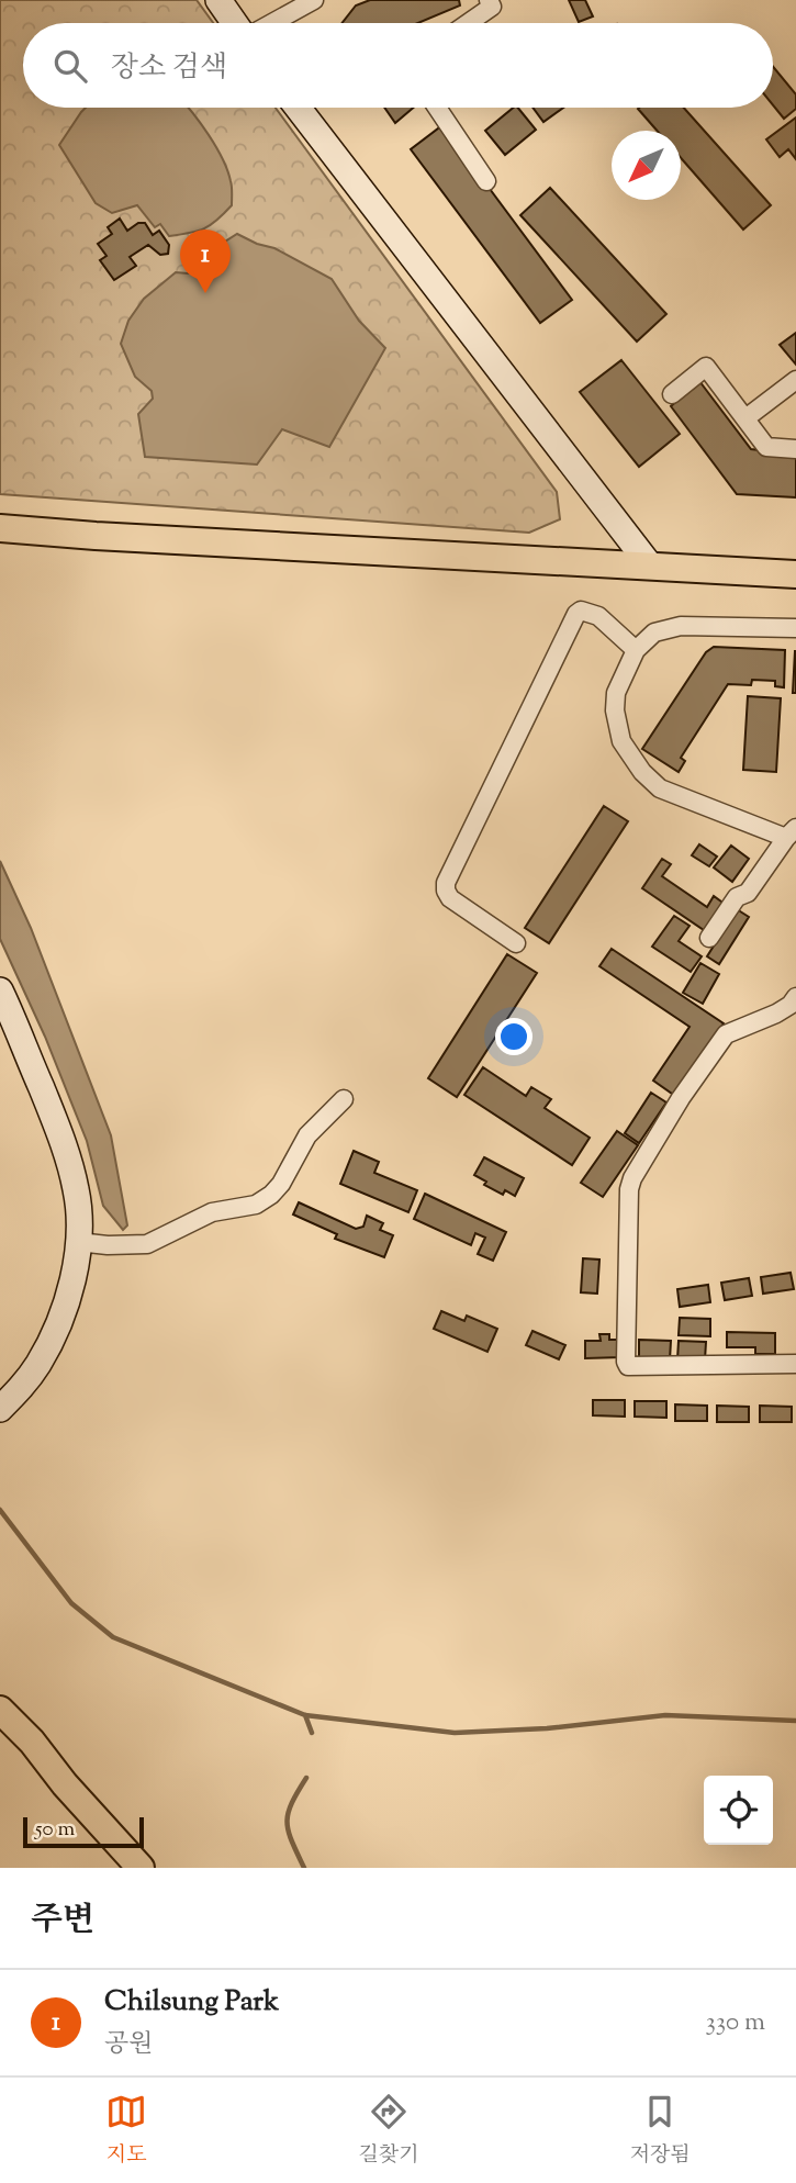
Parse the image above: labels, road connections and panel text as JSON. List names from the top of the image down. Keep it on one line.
{"scale_bar":"50 m","north":"bottom left","page":{"search":"장소 검색","pins":"1","scale":"50 m","heading":"주변","list":[{"mark":"1","name":"Chilsung Park","note":"공원","value":"330 m"}],"nav":["지도","길찾기","저장됨"]}}
